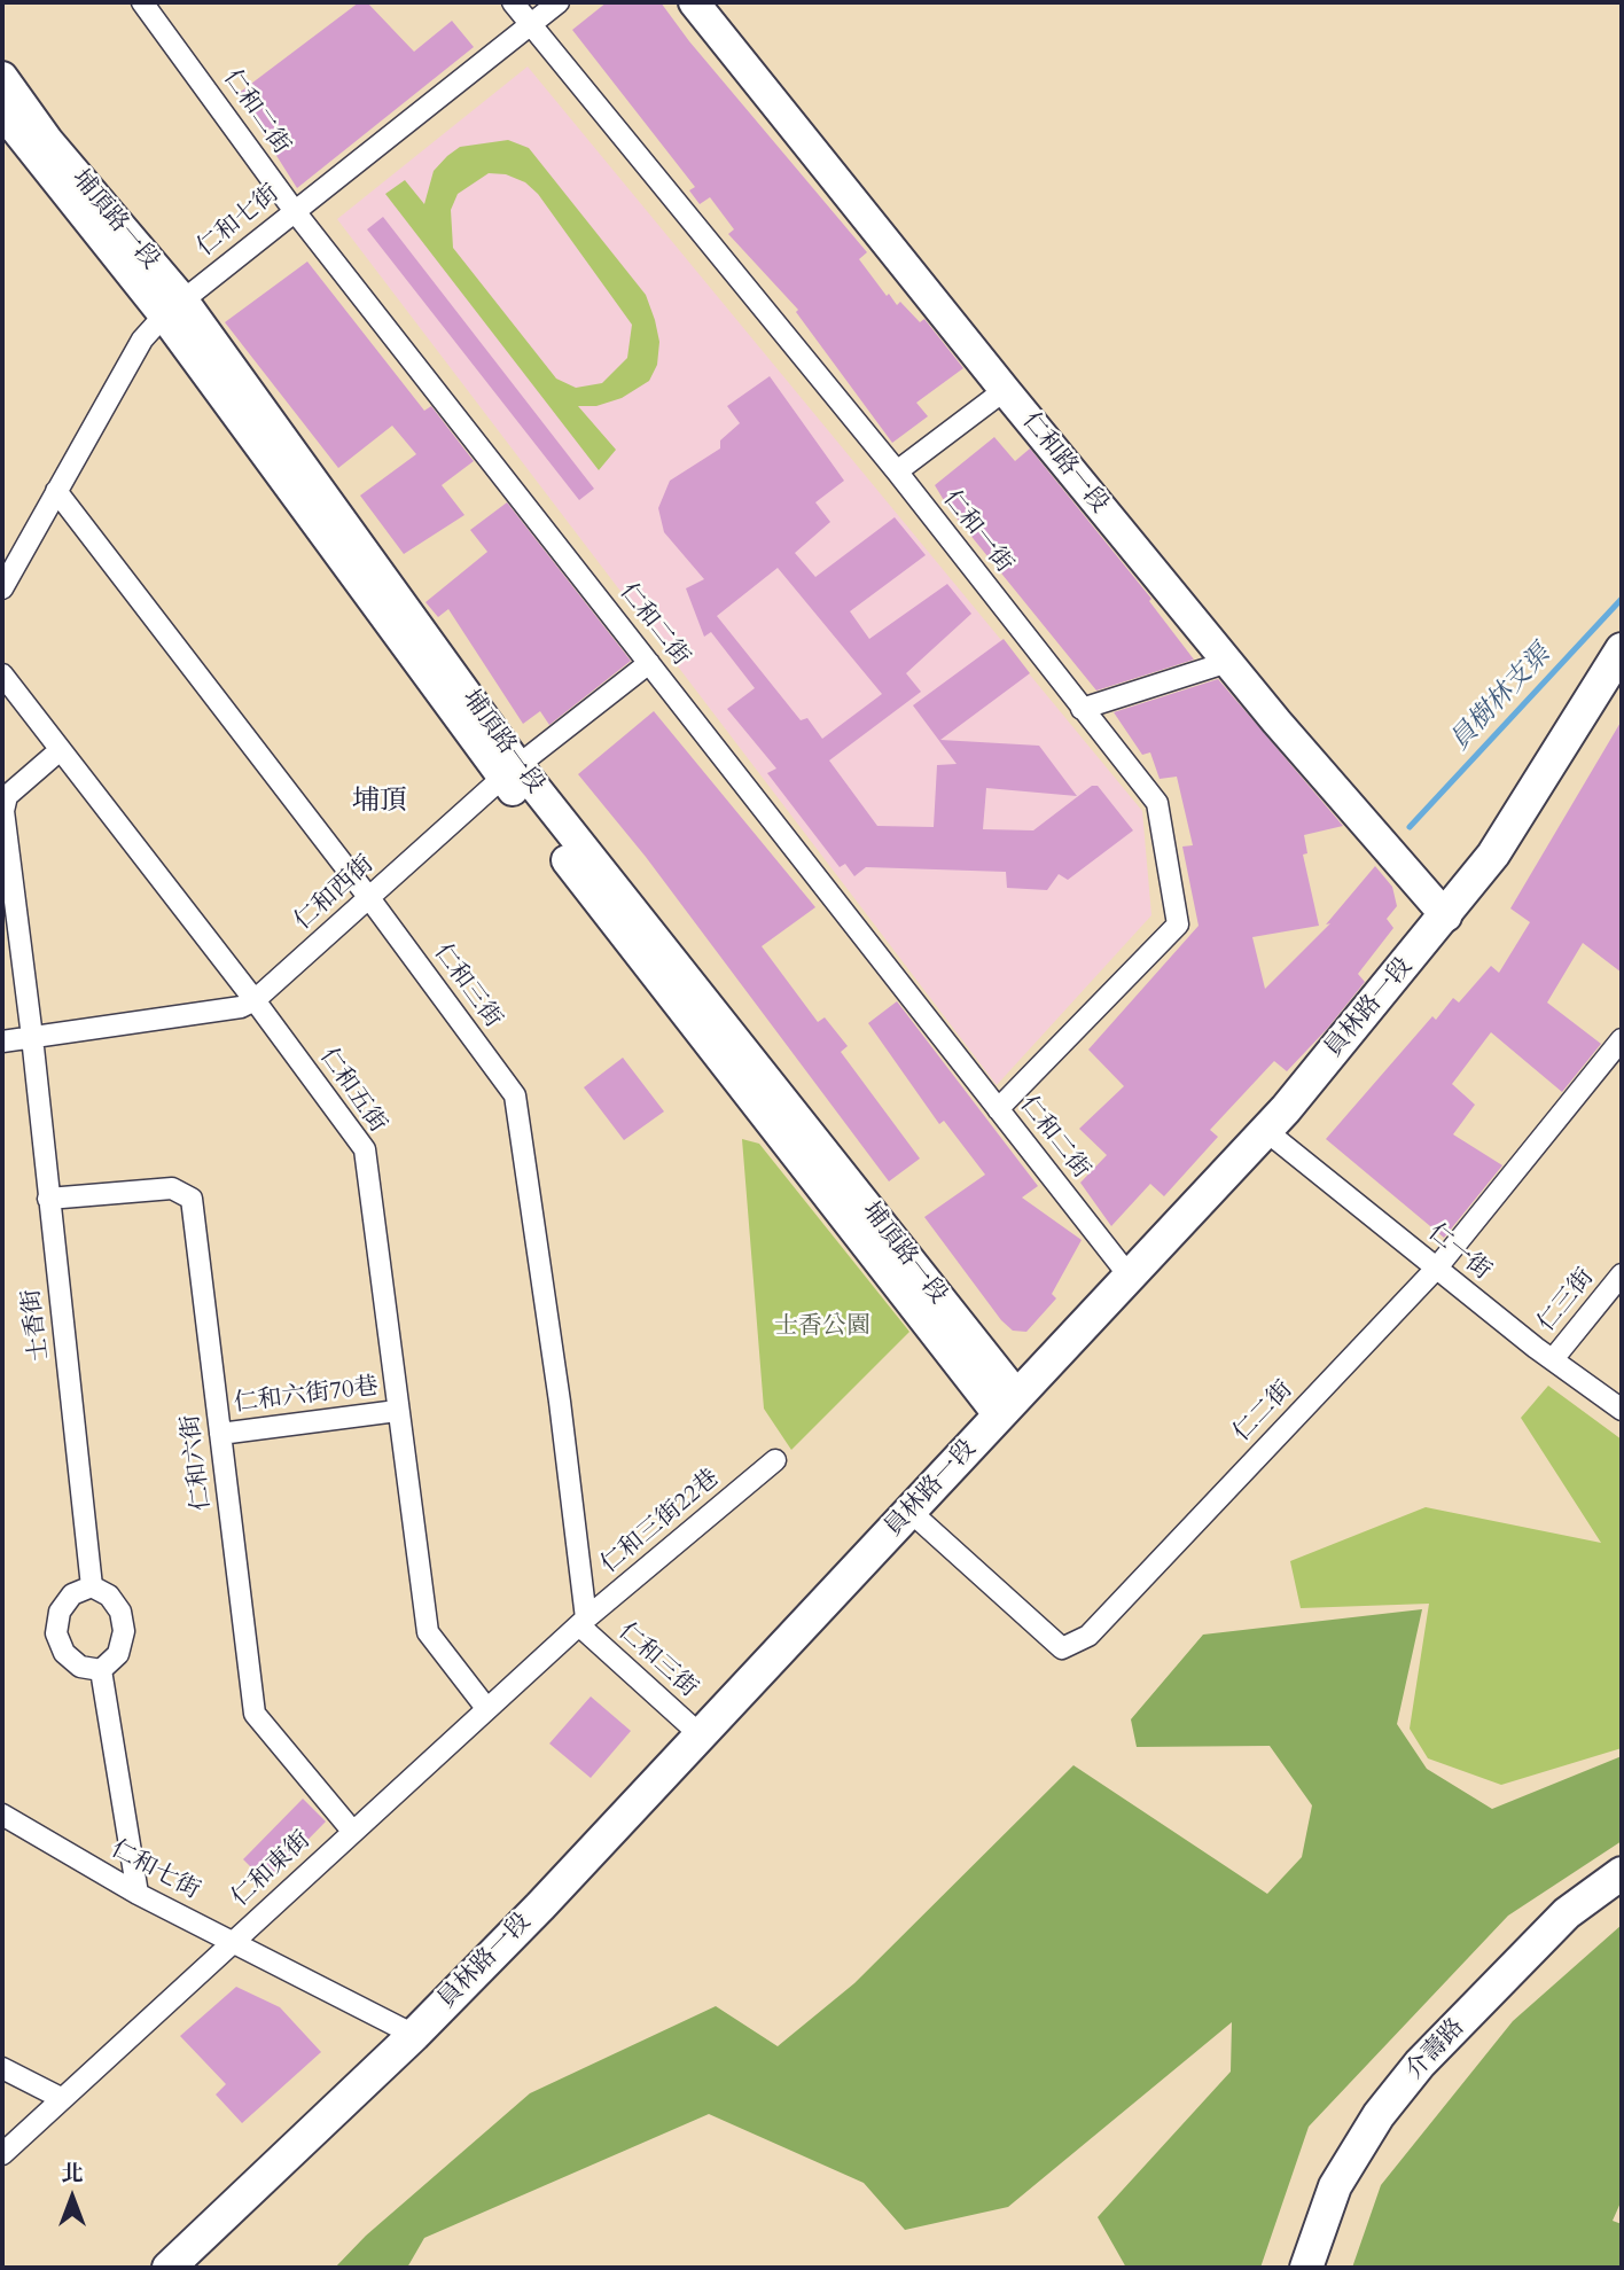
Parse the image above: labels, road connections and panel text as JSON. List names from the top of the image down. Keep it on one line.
{"streets":{"main road":["員林路一段","介壽路"],"street":["仁和二街","埔頂路一段","仁和七街","仁和路一段","仁和一街","仁和西街","仁和三街","仁和五街","仁一街","仁三街","士香街","仁和六街70巷","仁二街","仁和六街","仁和三街22巷","仁和東街"]},"crossings":[["仁和二街","仁和七街"],["仁和二街","仁和一街"],["仁和二街","仁和西街"],["仁和二街","員林路一段"],["埔頂路一段","仁和七街"],["埔頂路一段","仁和西街"],["埔頂路一段","員林路一段"],["仁和七街","仁和一街"],["仁和七街","仁和三街"],["仁和七街","員林路一段"],["仁和七街","仁和東街"],["仁和路一段","員林路一段"],["仁和西街","仁和三街"],["仁和西街","仁和五街"],["仁和西街","士香街"],["仁和三街","員林路一段"],["仁和三街","仁和三街22巷"],["仁和三街","仁和東街"],["員林路一段","仁一街"],["員林路一段","仁二街"],["仁和五街","士香街"],["仁和五街","仁和六街70巷"],["仁和五街","仁和東街"],["仁一街","仁三街"],["仁一街","仁二街"],["士香街","仁和六街"],["仁和六街70巷","仁和六街"],["仁和六街","仁和東街"],["仁和三街22巷","仁和東街"]],"districts":["埔頂"],"water":["員樹林支渠"],"parks":["士香公園"],"north":"top"}
